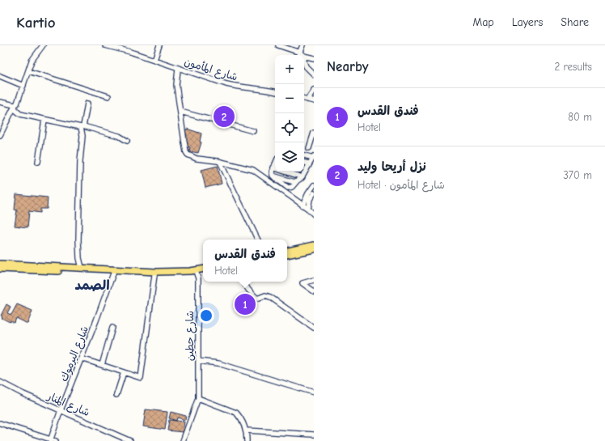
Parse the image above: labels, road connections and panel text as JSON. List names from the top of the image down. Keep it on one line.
{"streets":{"street":["شارع المأمون","شارع حطين","شارع اليرموك","شارع المنار"]},"crossings":[["شارع اليرموك","شارع المنار"]],"districts":["الصمد"],"page":{"header":"Kartio","nav":["Map","Layers","Share"],"heading":["Nearby","2 results"],"map_buttons":["+","−"],"list":[{"mark":"1","name":"فندق القدس","note":"Hotel","value":"80 m"},{"mark":"2","name":"نزل أريحا وليد","note":"Hotel · شارع المأمون","value":"370 m"}],"pins":["2","1"],"popup":["فندق القدس","Hotel"]}}
